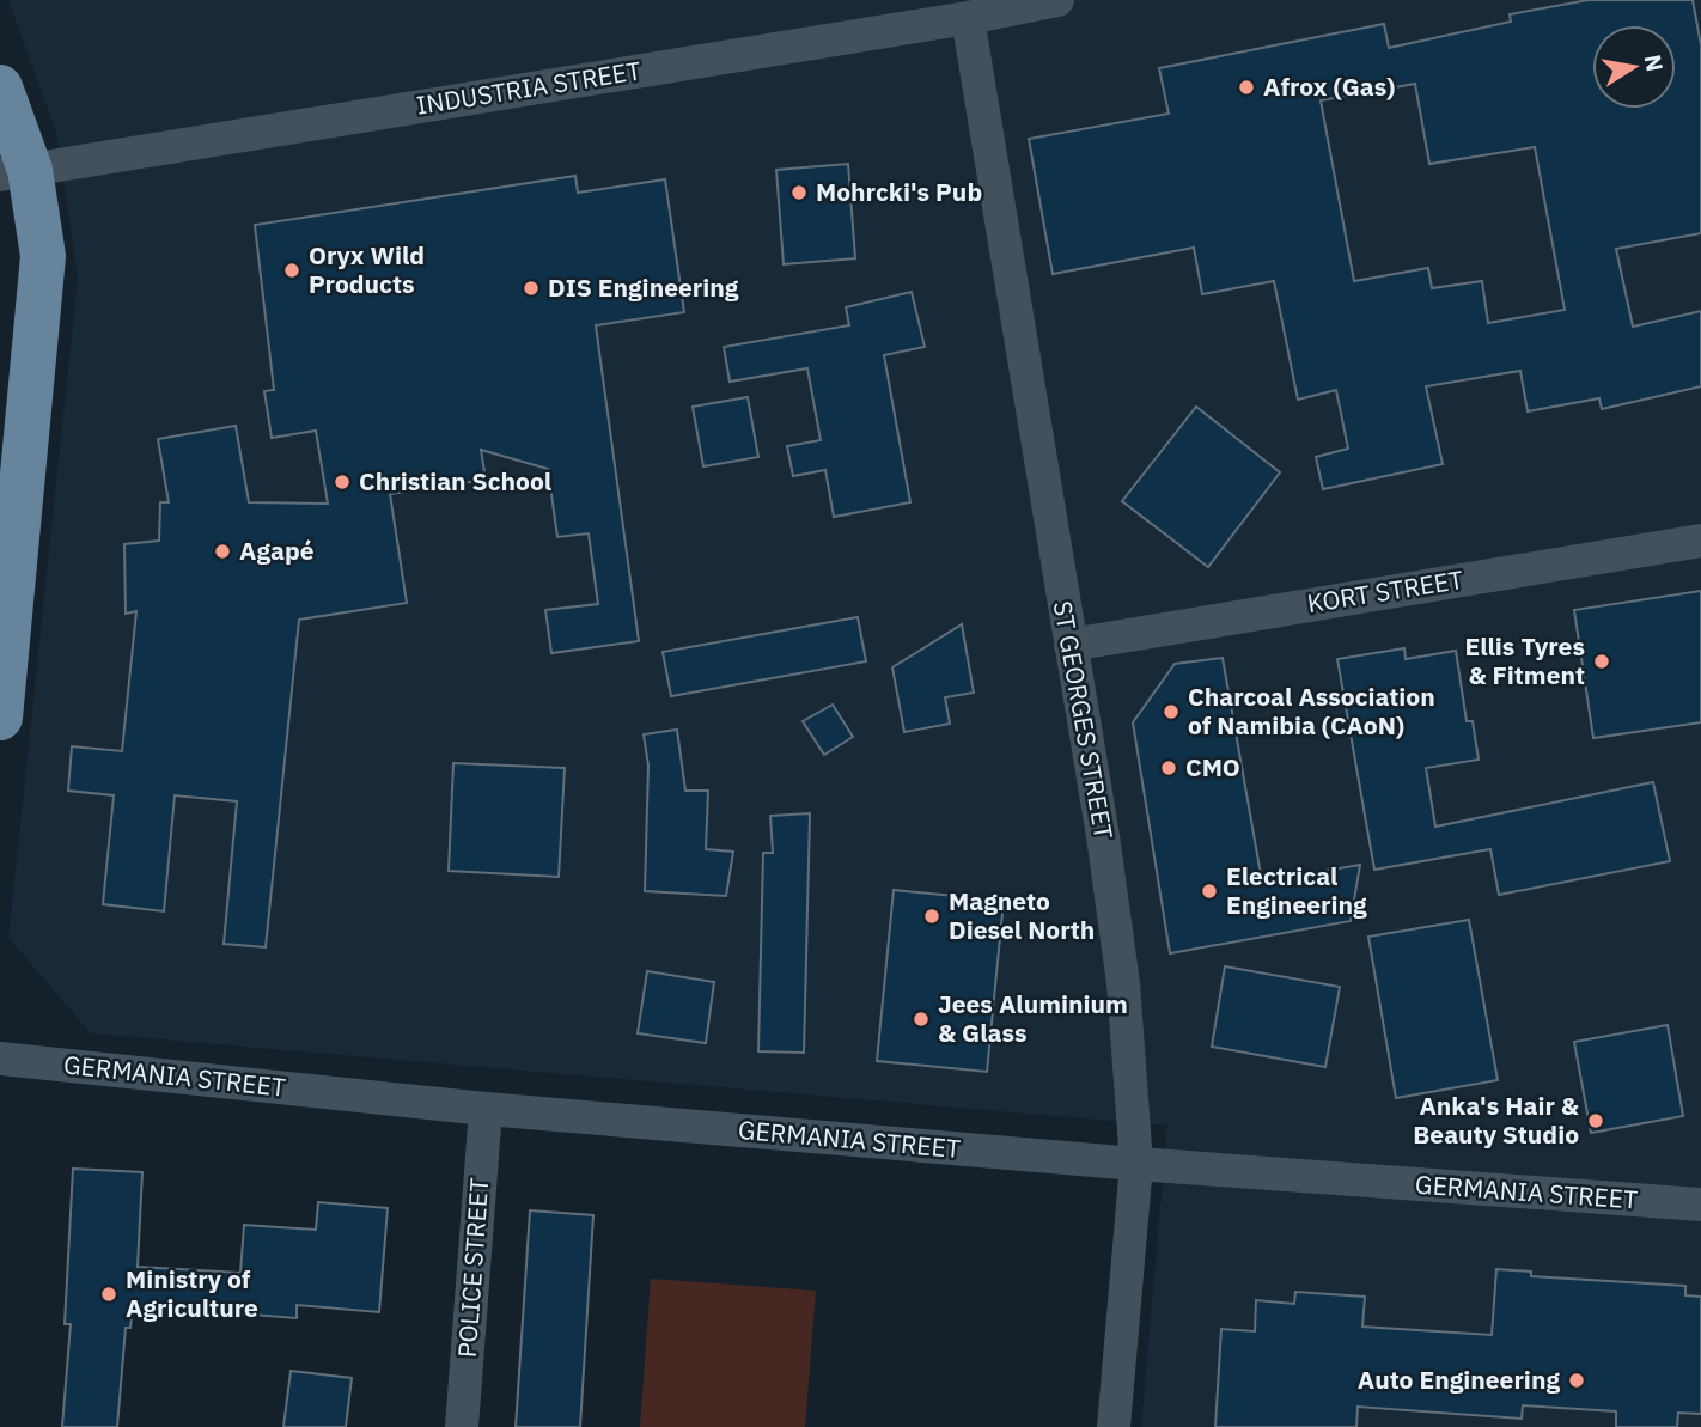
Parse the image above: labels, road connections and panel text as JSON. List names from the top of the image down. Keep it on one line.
{"streets":{"street":["INDUSTRIA STREET","KORT STREET","ST GEORGES STREET","GERMANIA STREET","POLICE STREET"]},"crossings":[["INDUSTRIA STREET","ST GEORGES STREET"],["KORT STREET","ST GEORGES STREET"],["ST GEORGES STREET","GERMANIA STREET"],["GERMANIA STREET","POLICE STREET"]],"places":["Afrox (Gas)","Mohrcki's Pub","Oryx Wild Products","DIS Engineering","Christian School","Agapé","Ellis Tyres & Fitment","Charcoal Association of Namibia (CAoN)","CMO","Electrical Engineering","Magneto Diesel North","Jees Aluminium & Glass","Anka's Hair & Beauty Studio","Ministry of Agriculture","Auto Engineering"],"north":"right"}
